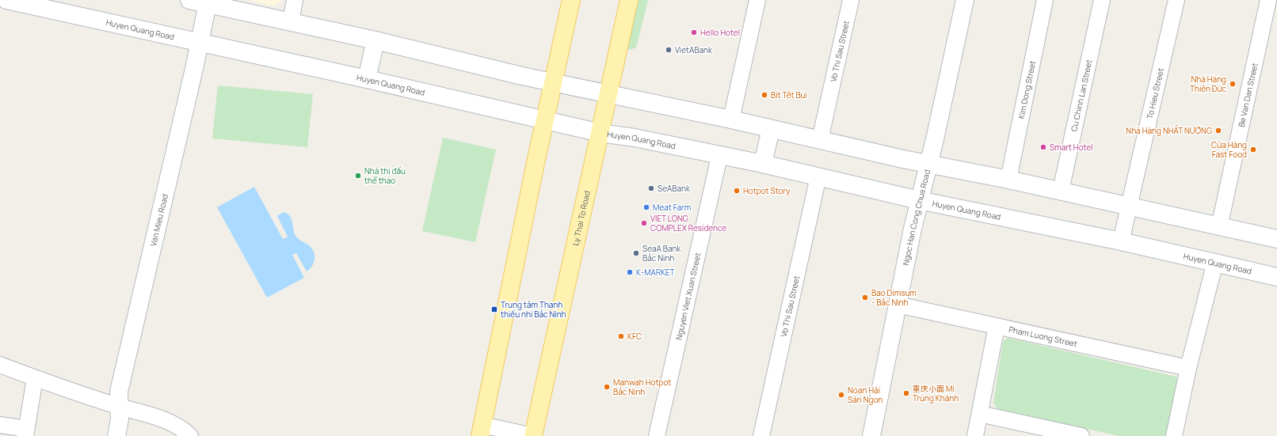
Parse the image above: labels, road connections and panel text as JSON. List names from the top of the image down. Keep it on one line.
{"streets":{"main road":["Ly Thai To Road"],"street":["Huyen Quang Road","Vo Thi Sau Street","Kim Dong Street","To Hieu Street","Be Van Dan Street","Cu Chinh Lan Street","Ngoc Han Cong Chua Road","Van Mieu Road","Nguyen Viet Xuan Street","Pham Luong Street"]},"crossings":[["Huyen Quang Road","Vo Thi Sau Street"],["Huyen Quang Road","To Hieu Street"],["Huyen Quang Road","Ngoc Han Cong Chua Road"],["Huyen Quang Road","Ly Thai To Road"],["Huyen Quang Road","Van Mieu Road"],["Huyen Quang Road","Nguyen Viet Xuan Street"],["Ngoc Han Cong Chua Road","Pham Luong Street"]],"places":{"other":["Hello Hotel","VietABank","Nhà Hàng Thiên Đức","Bít Tết Bùi","Nhà Hàng NHẤT NƯỚNG","Smart Hotel","Cửa Hàng Fast Food","Nhà thi đấu thể thao","SeABank","Hotpot Story","Meat Farm","VIET LONG COMPLEX Residence","SeaA Bank Bắc Ninh","K-MARKET","Bao Dimsum - Bắc Ninh","KFC","Manwah Hotpot Bắc Ninh","重庆小面 Mì Trùng Khánh","Noan Hải Sản Ngon"],"transit":["Trung tâm Thanh thiếu nhi Bắc Ninh"]}}
